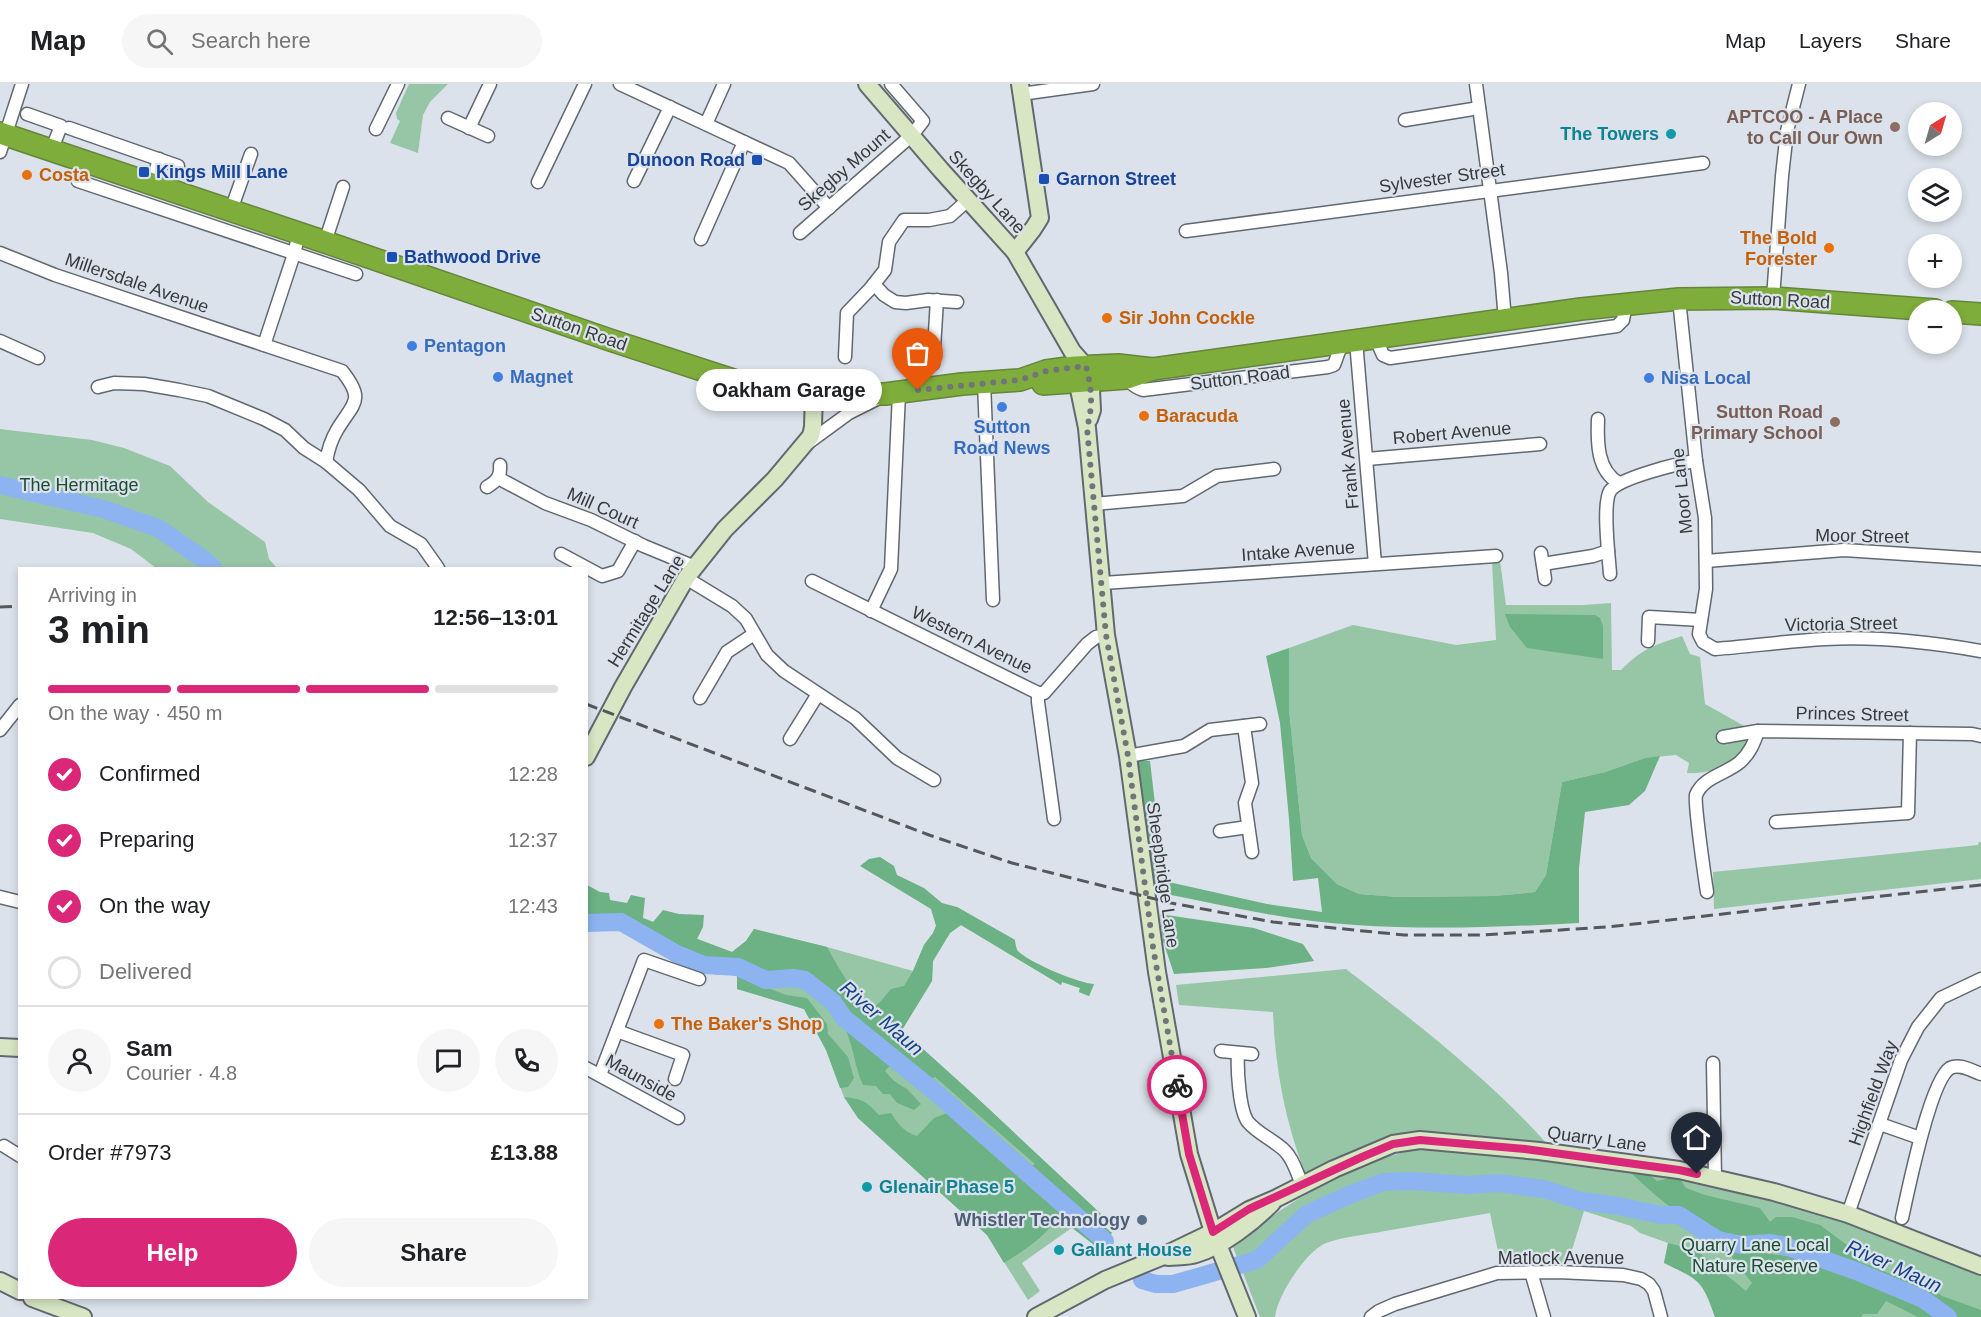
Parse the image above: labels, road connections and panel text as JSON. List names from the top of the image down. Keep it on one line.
{"streets":{"highway":["Sutton Road"],"street":["Skegby Mount","Sylvester Street","Skegby Lane","Millersdale Avenue","Robert Avenue","Frank Avenue","Moor Lane","Mill Court","Moor Street","Intake Avenue","Hermitage Lane","Victoria Street","Western Avenue","Princes Street","Sheepbridge Lane","Maunside","Highfield Way","Quarry Lane","Matlock Avenue"]},"crossings":[["Skegby Mount","Skegby Lane"],["Skegby Lane","Sutton Road"],["Skegby Lane","Sheepbridge Lane"],["Sutton Road","Frank Avenue"],["Sutton Road","Moor Lane"],["Sutton Road","Hermitage Lane"],["Sutton Road","Sheepbridge Lane"],["Robert Avenue","Frank Avenue"],["Frank Avenue","Intake Avenue"],["Moor Lane","Moor Street"],["Moor Lane","Victoria Street"],["Mill Court","Hermitage Lane"],["Intake Avenue","Sheepbridge Lane"],["Western Avenue","Sheepbridge Lane"],["Sheepbridge Lane","Quarry Lane"],["Highfield Way","Quarry Lane"]],"water":["River Maun"],"parks":["The Hermitage","Quarry Lane Local Nature Reserve"],"places":{"other":["APTCOO - A Place to Call Our Own","The Towers","Costa","The Bold Forester","Sir John Cockle","Pentagon","Magnet","Nisa Local","Oakham Garage","Sutton Road News","Baracuda","Sutton Road Primary School","The Baker's Shop","Glenair Phase 5","Whistler Technology","Gallant House"],"transit":["Dunoon Road","Kings Mill Lane","Garnon Street","Bathwood Drive"]},"north":"top right","page":{"header":"Map","search":"Search here","nav":["Map","Layers","Share"],"map_buttons":["+","−"],"bubble":"Oakham Garage","heading":["3 min","Arriving in","12:56–13:01"],"panel":["Sam","Courier · 4.8","Order #7973","£13.88"],"bar":"On the way · 450 m","list":[["Confirmed","12:28"],["Preparing","12:37"],["On the way","12:43"],"Delivered"],"buttons":["Help","Share"]}}
